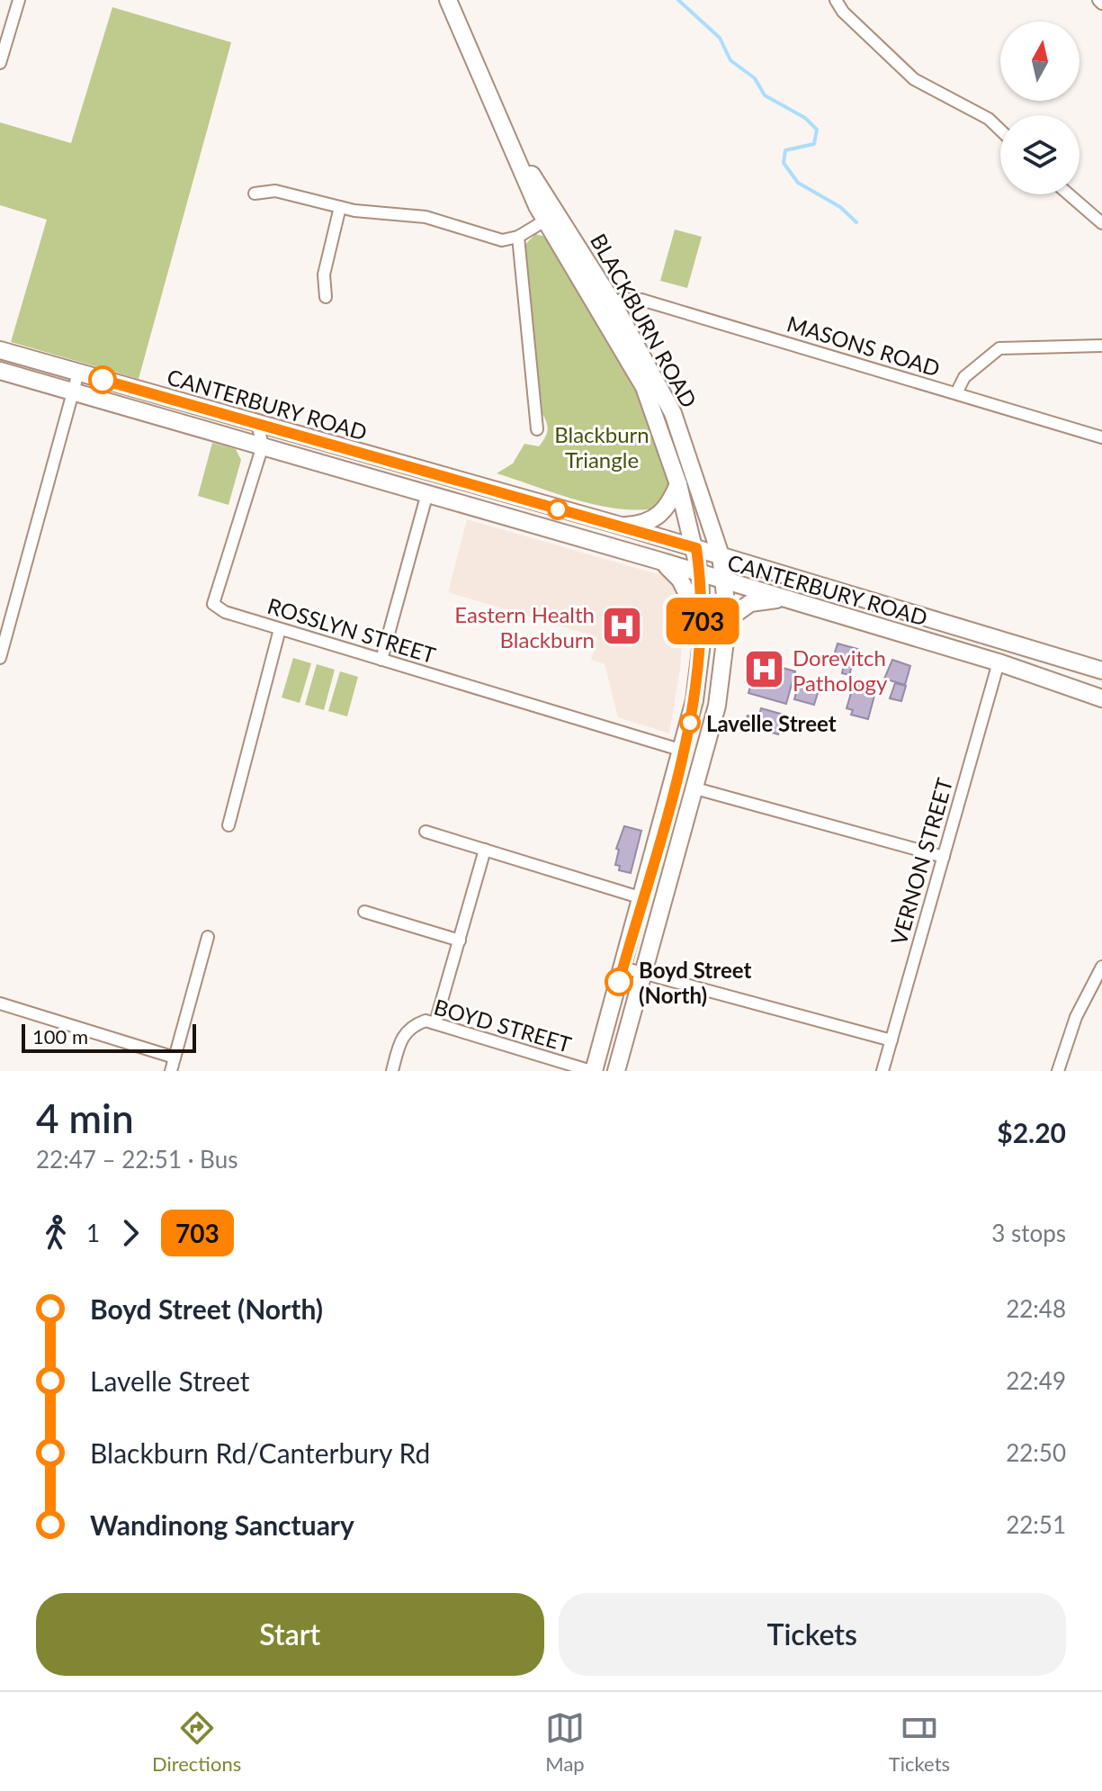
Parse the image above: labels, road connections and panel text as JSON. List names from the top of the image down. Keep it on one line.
{"streets":{"main road":["BLACKBURN ROAD","CANTERBURY ROAD"],"street":["MASONS ROAD","ROSSLYN STREET","VERNON STREET","BOYD STREET"]},"crossings":[["BLACKBURN ROAD","MASONS ROAD"],["BLACKBURN ROAD","CANTERBURY ROAD"],["BLACKBURN ROAD","ROSSLYN STREET"],["BLACKBURN ROAD","BOYD STREET"],["CANTERBURY ROAD","ROSSLYN STREET"],["CANTERBURY ROAD","VERNON STREET"]],"parks":["Blackburn Triangle"],"places":{"hospital":["Eastern Health Blackburn","Dorevitch Pathology"],"other":["Lavelle Street","Boyd Street (North)"]},"lines":["bus line 703"],"scale_bar":"100 m","north":"top","page":{"on_map":"703","scale":"100 m","heading":["4 min","22:47 – 22:51 · Bus","$2.20"],"legs":["1","703","3 stops"],"list":[{"name":"Boyd Street (North)","value":"22:48"},{"name":"Lavelle Street","value":"22:49"},{"name":"Blackburn Rd/Canterbury Rd","value":"22:50"},{"name":"Wandinong Sanctuary","value":"22:51"}],"buttons":["Start","Tickets"],"tabs":["Directions","Map","Tickets"]}}
